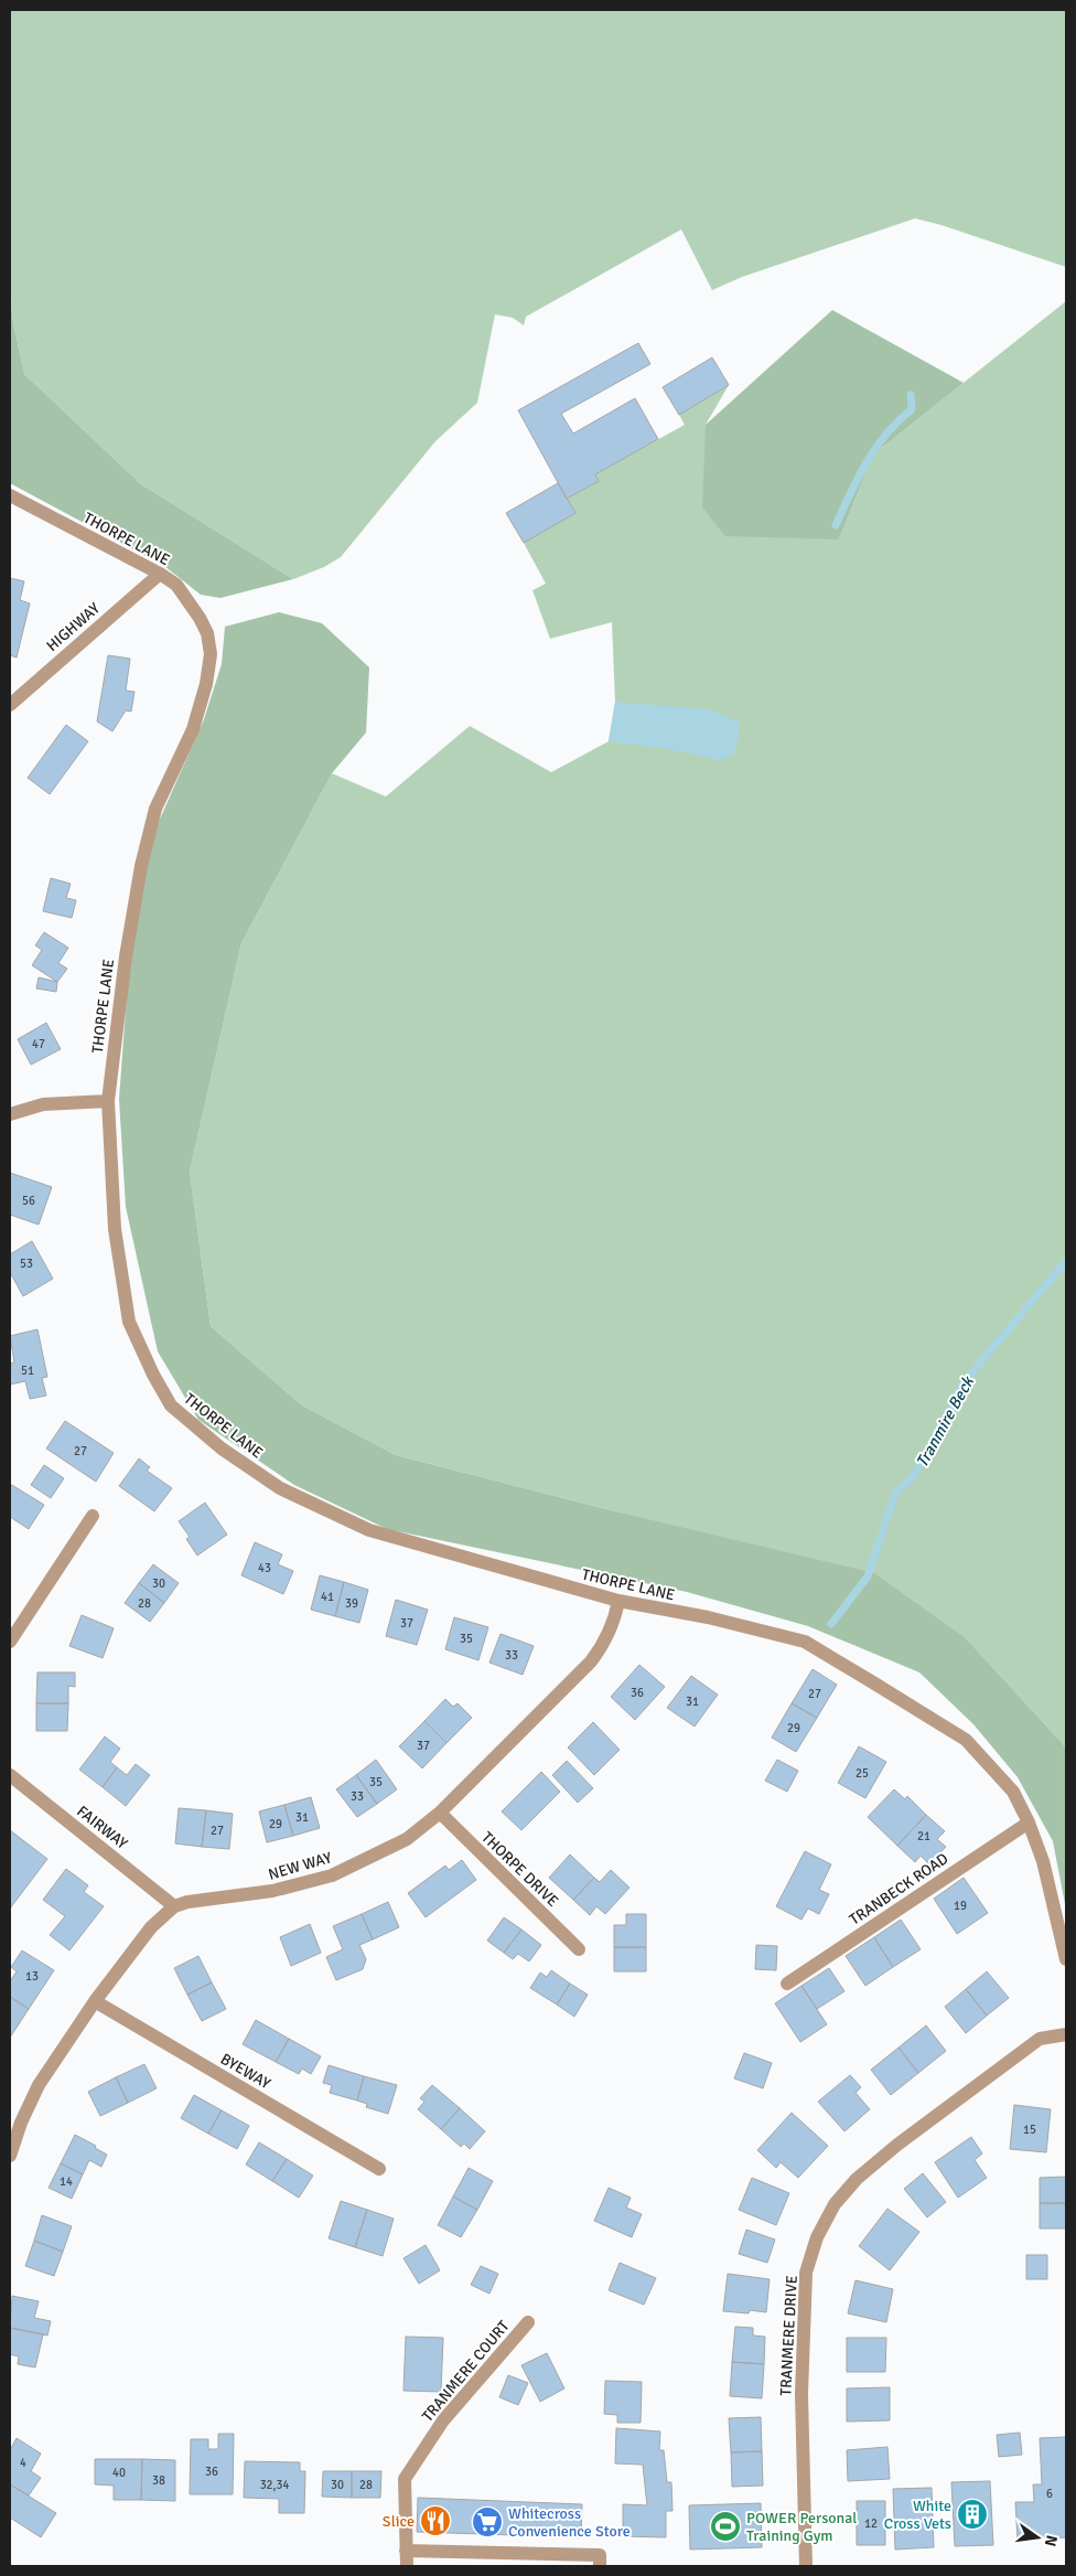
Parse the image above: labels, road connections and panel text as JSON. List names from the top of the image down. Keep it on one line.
{"streets":{"street":["THORPE LANE","HIGHWAY","FAIRWAY","NEW WAY","THORPE DRIVE","TRANBECK ROAD","BYEWAY","TRANMERE DRIVE","TRANMERE COURT"]},"crossings":[["THORPE LANE","HIGHWAY"],["THORPE LANE","NEW WAY"],["THORPE LANE","TRANBECK ROAD"],["FAIRWAY","NEW WAY"],["NEW WAY","THORPE DRIVE"],["NEW WAY","BYEWAY"]],"water":["Tranmire Beck"],"places":{"building":["White Cross Vets"],"restaurant":["Slice"],"supermarket":["Whitecross Convenience Store"],"sports":["POWER Personal Training Gym"]},"house_numbers":["47","56","53","51","27","43","30","41","28","39","37","35","33","36","27","31","29","37","25","35","33","31","29","27","21","19","13","15","14","4","36","40","38","32,34","30","28","6","12"],"north":"right"}
